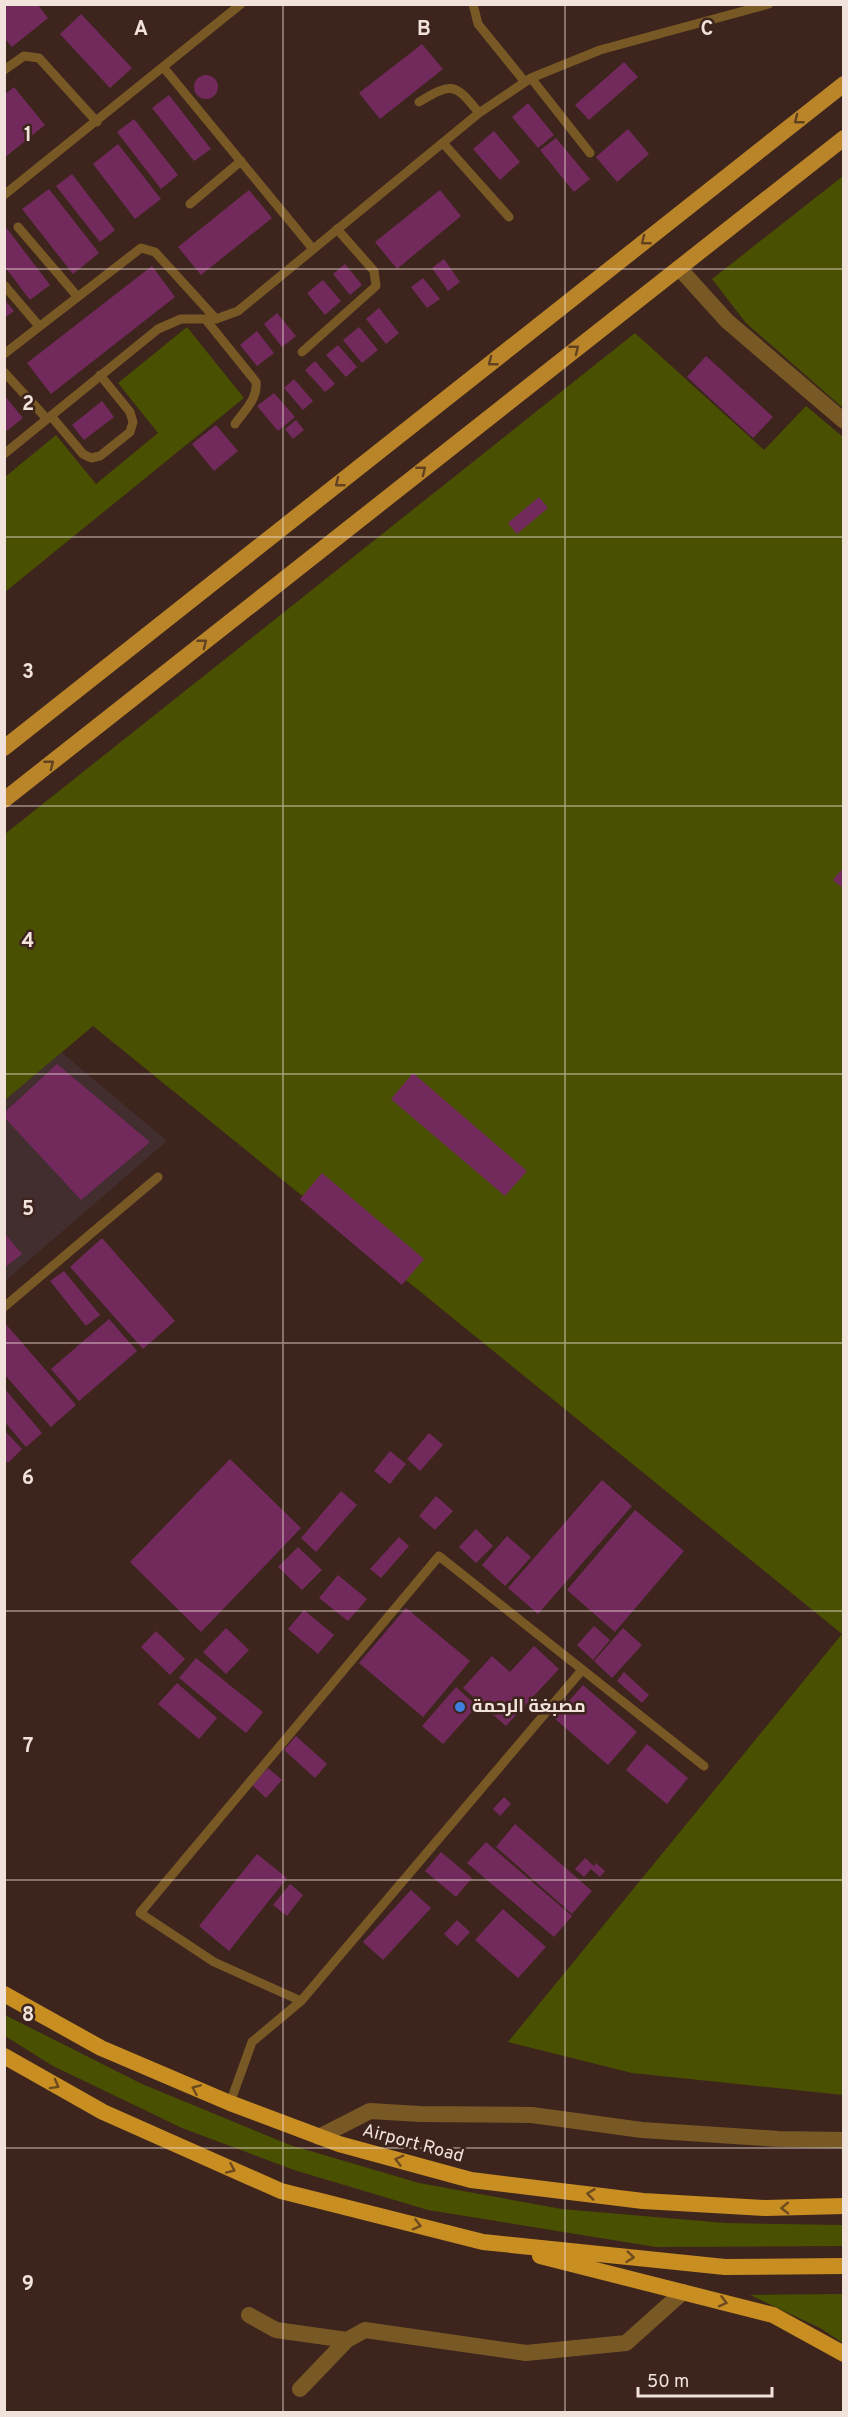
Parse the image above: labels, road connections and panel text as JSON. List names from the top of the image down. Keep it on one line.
{"streets":{"highway":["Airport Road"]},"places":["مصبغة الرحمة"],"scale_bar":"50 m","grid":{"columns":["A","B","C"],"rows":["1","2","3","4","5","6","7","8","9"]}}
